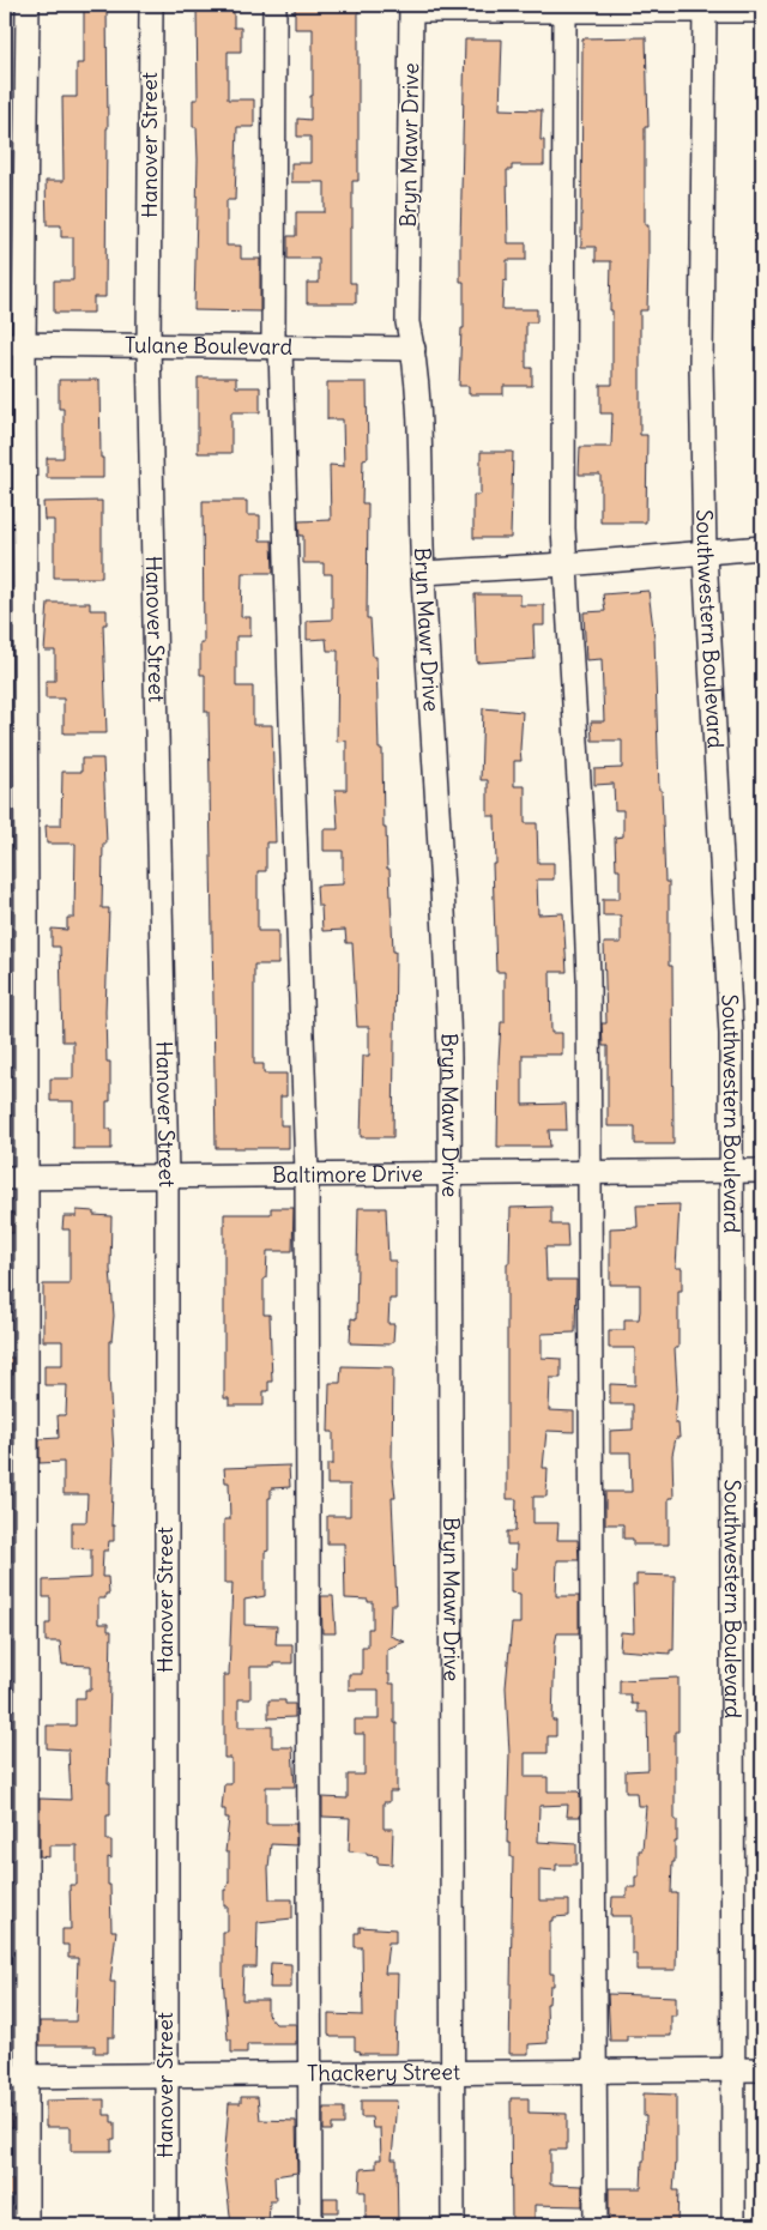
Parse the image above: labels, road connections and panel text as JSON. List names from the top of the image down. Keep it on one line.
{"streets":{"street":["Hanover Street","Bryn Mawr Drive","Tulane Boulevard","Southwestern Boulevard","Baltimore Drive","Thackery Street"]},"crossings":[["Hanover Street","Tulane Boulevard"],["Hanover Street","Baltimore Drive"],["Hanover Street","Thackery Street"],["Bryn Mawr Drive","Tulane Boulevard"],["Bryn Mawr Drive","Baltimore Drive"],["Bryn Mawr Drive","Thackery Street"],["Southwestern Boulevard","Baltimore Drive"],["Southwestern Boulevard","Thackery Street"]]}
